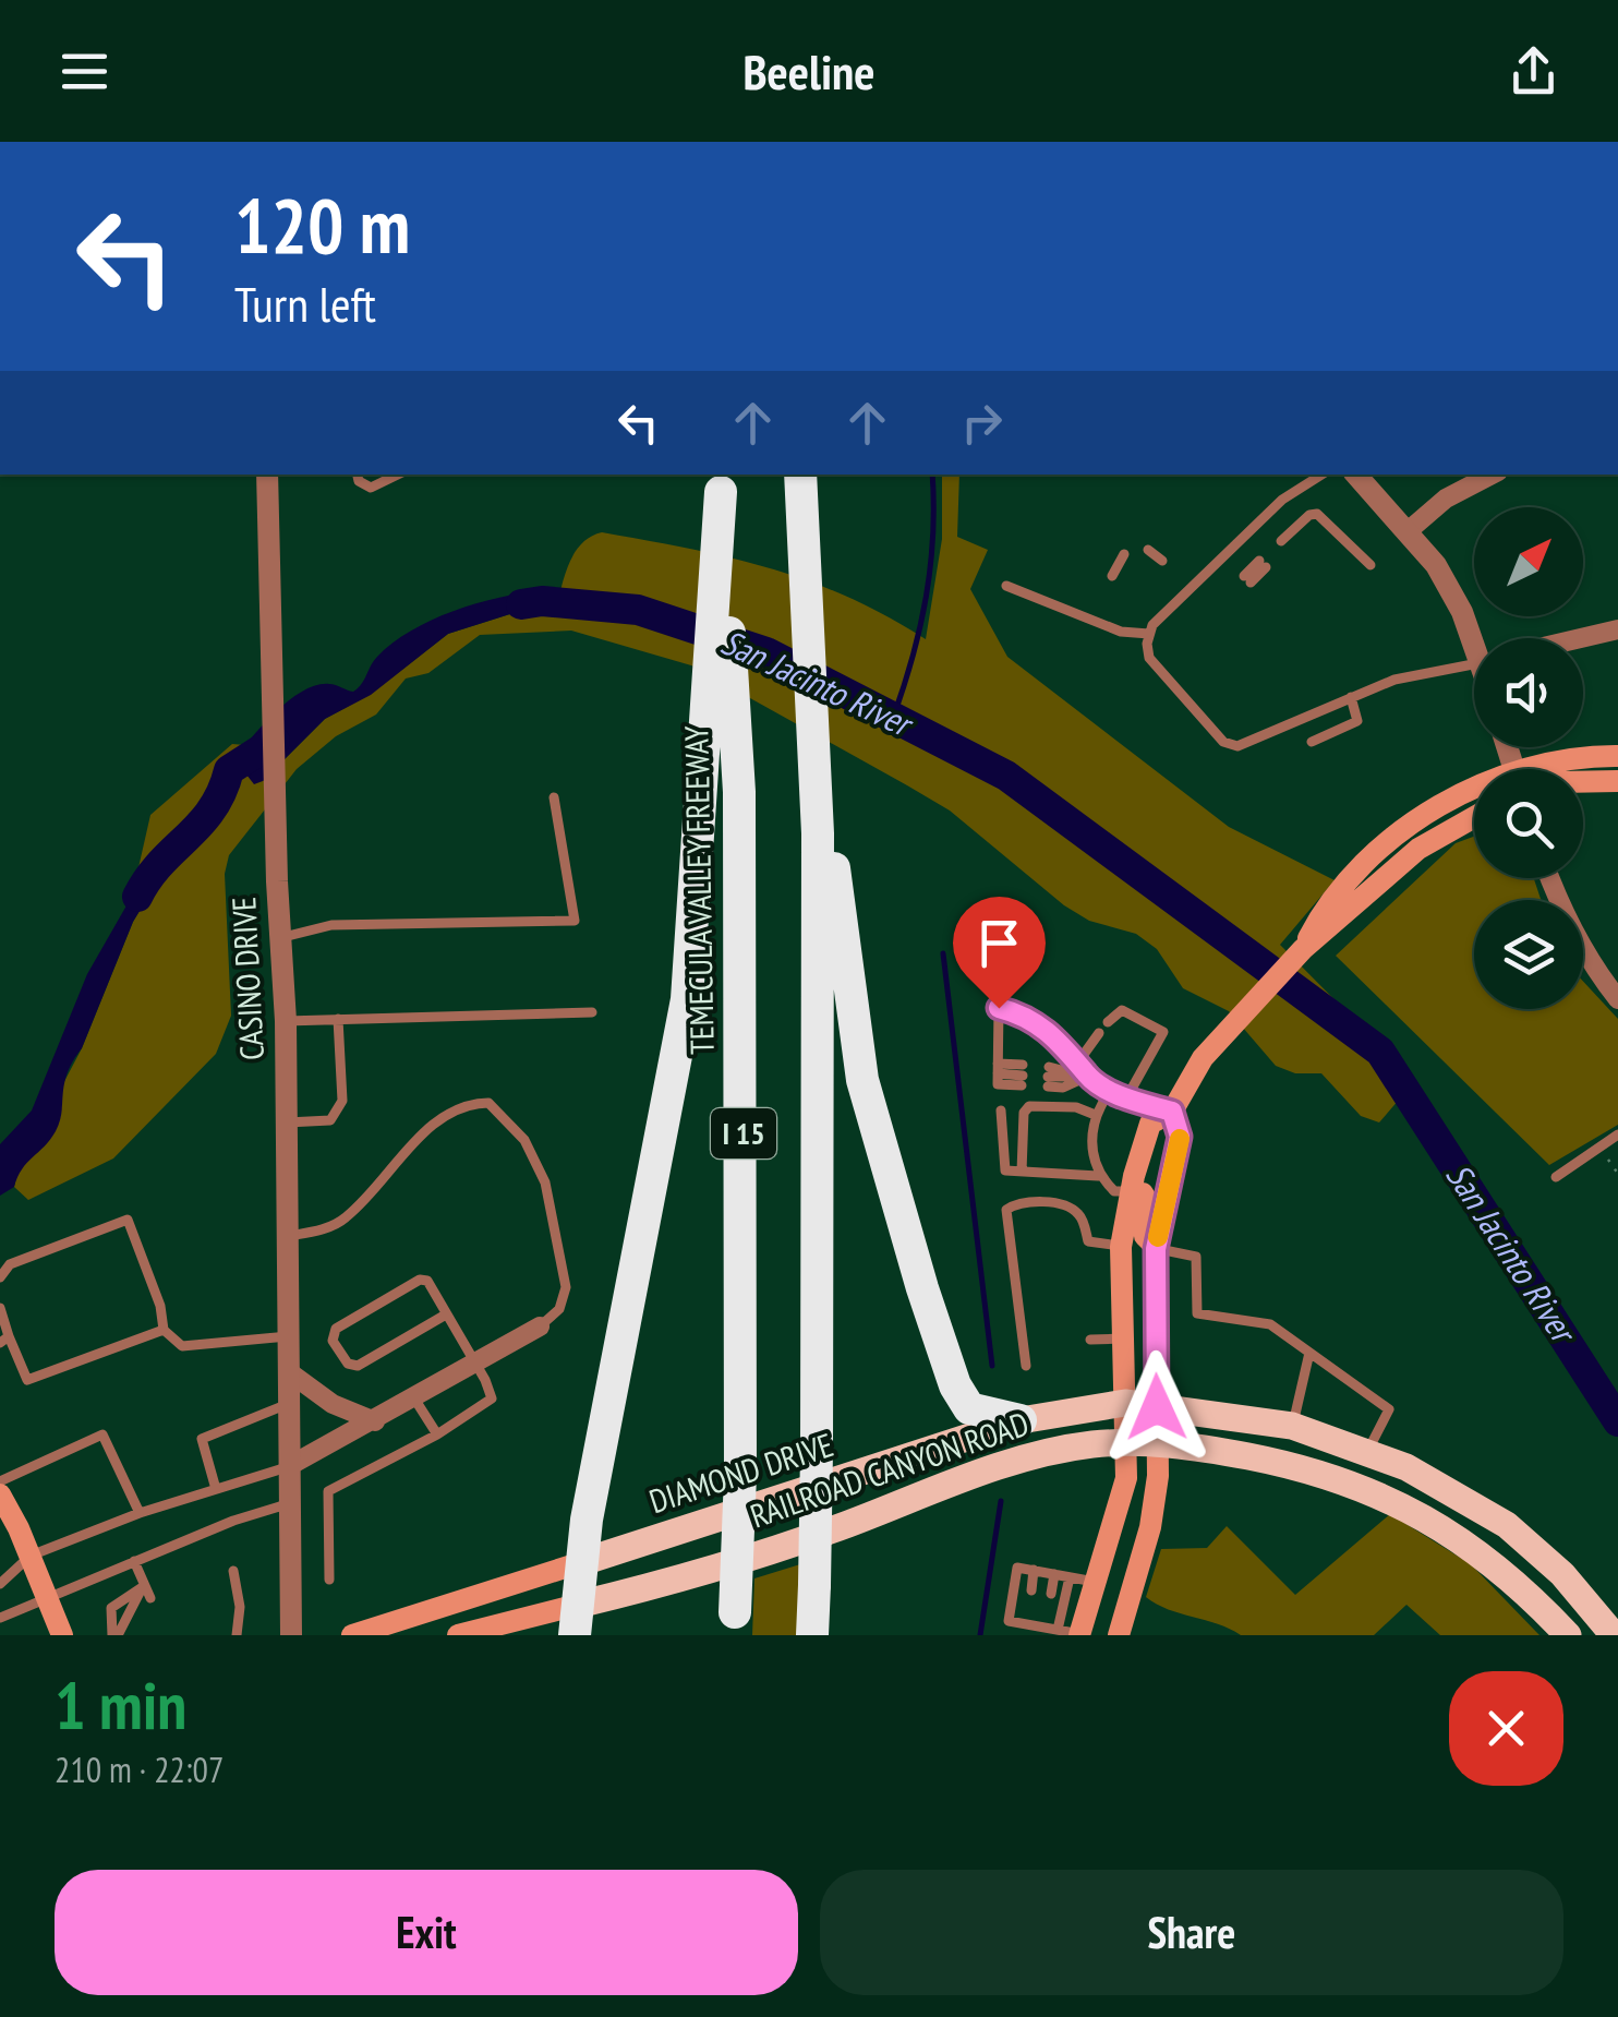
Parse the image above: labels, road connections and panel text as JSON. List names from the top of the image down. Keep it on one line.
{"streets":{"highway":["TEMECULA VALLEY FREEWAY","I 15"],"main road":["RAILROAD CANYON ROAD","DIAMOND DRIVE"],"street":["CASINO DRIVE"]},"water":["San Jacinto River"],"north":"top right","page":{"header":"Beeline","turn":["120 m","Turn left"],"heading":["1 min","210 m · 22:07"],"buttons":["Exit","Share"]}}
